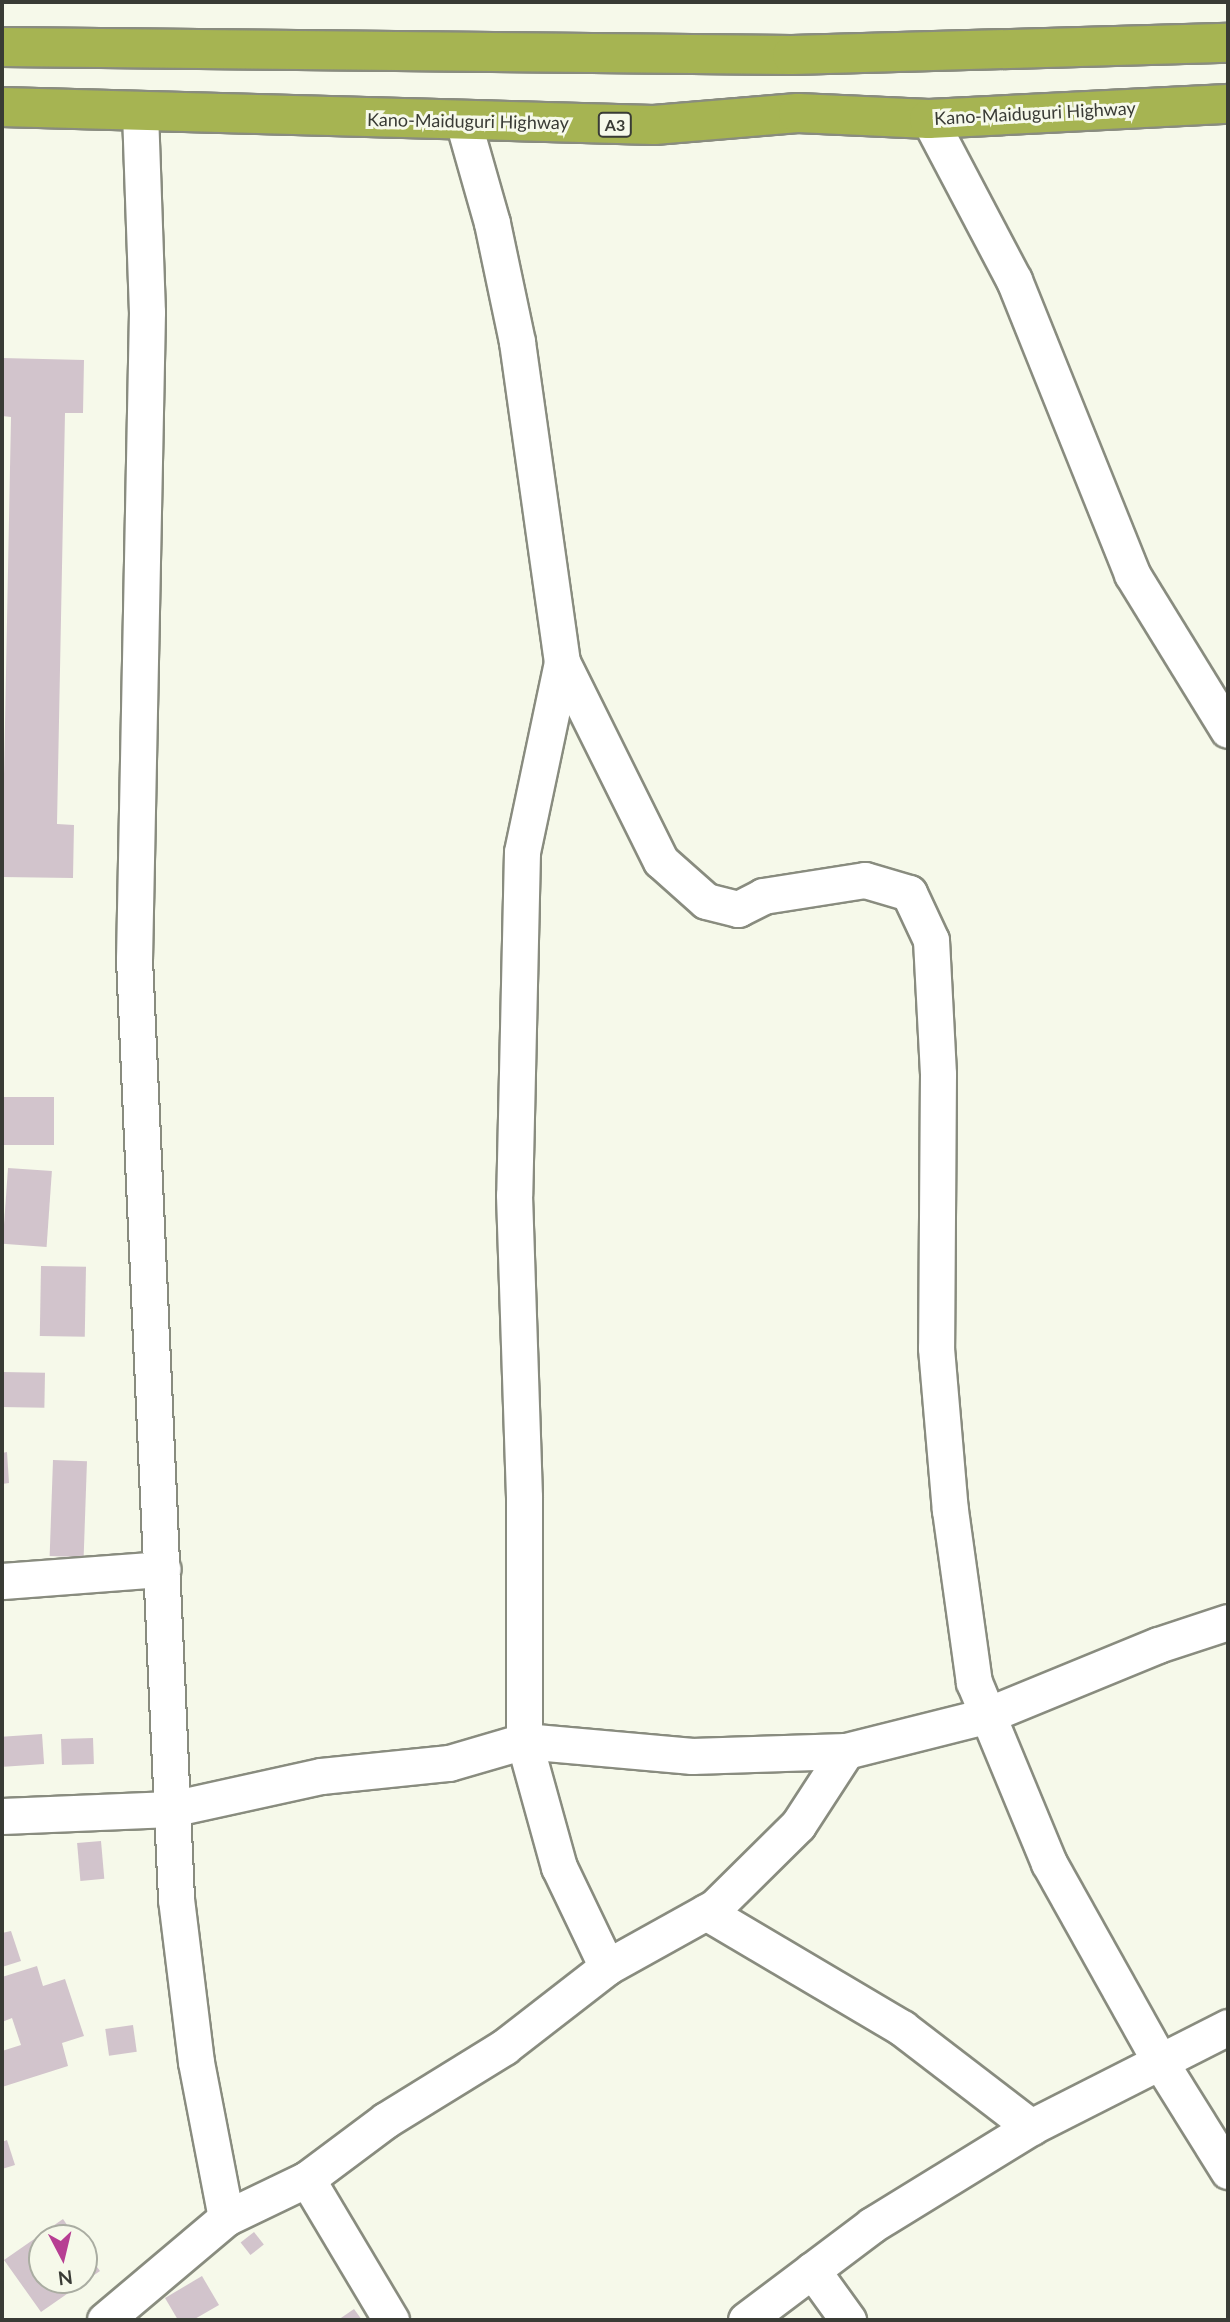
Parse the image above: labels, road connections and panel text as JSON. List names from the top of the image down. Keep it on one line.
{"streets":{"highway":["Kano-Maiduguri Highway","A3"]},"north":"bottom"}
